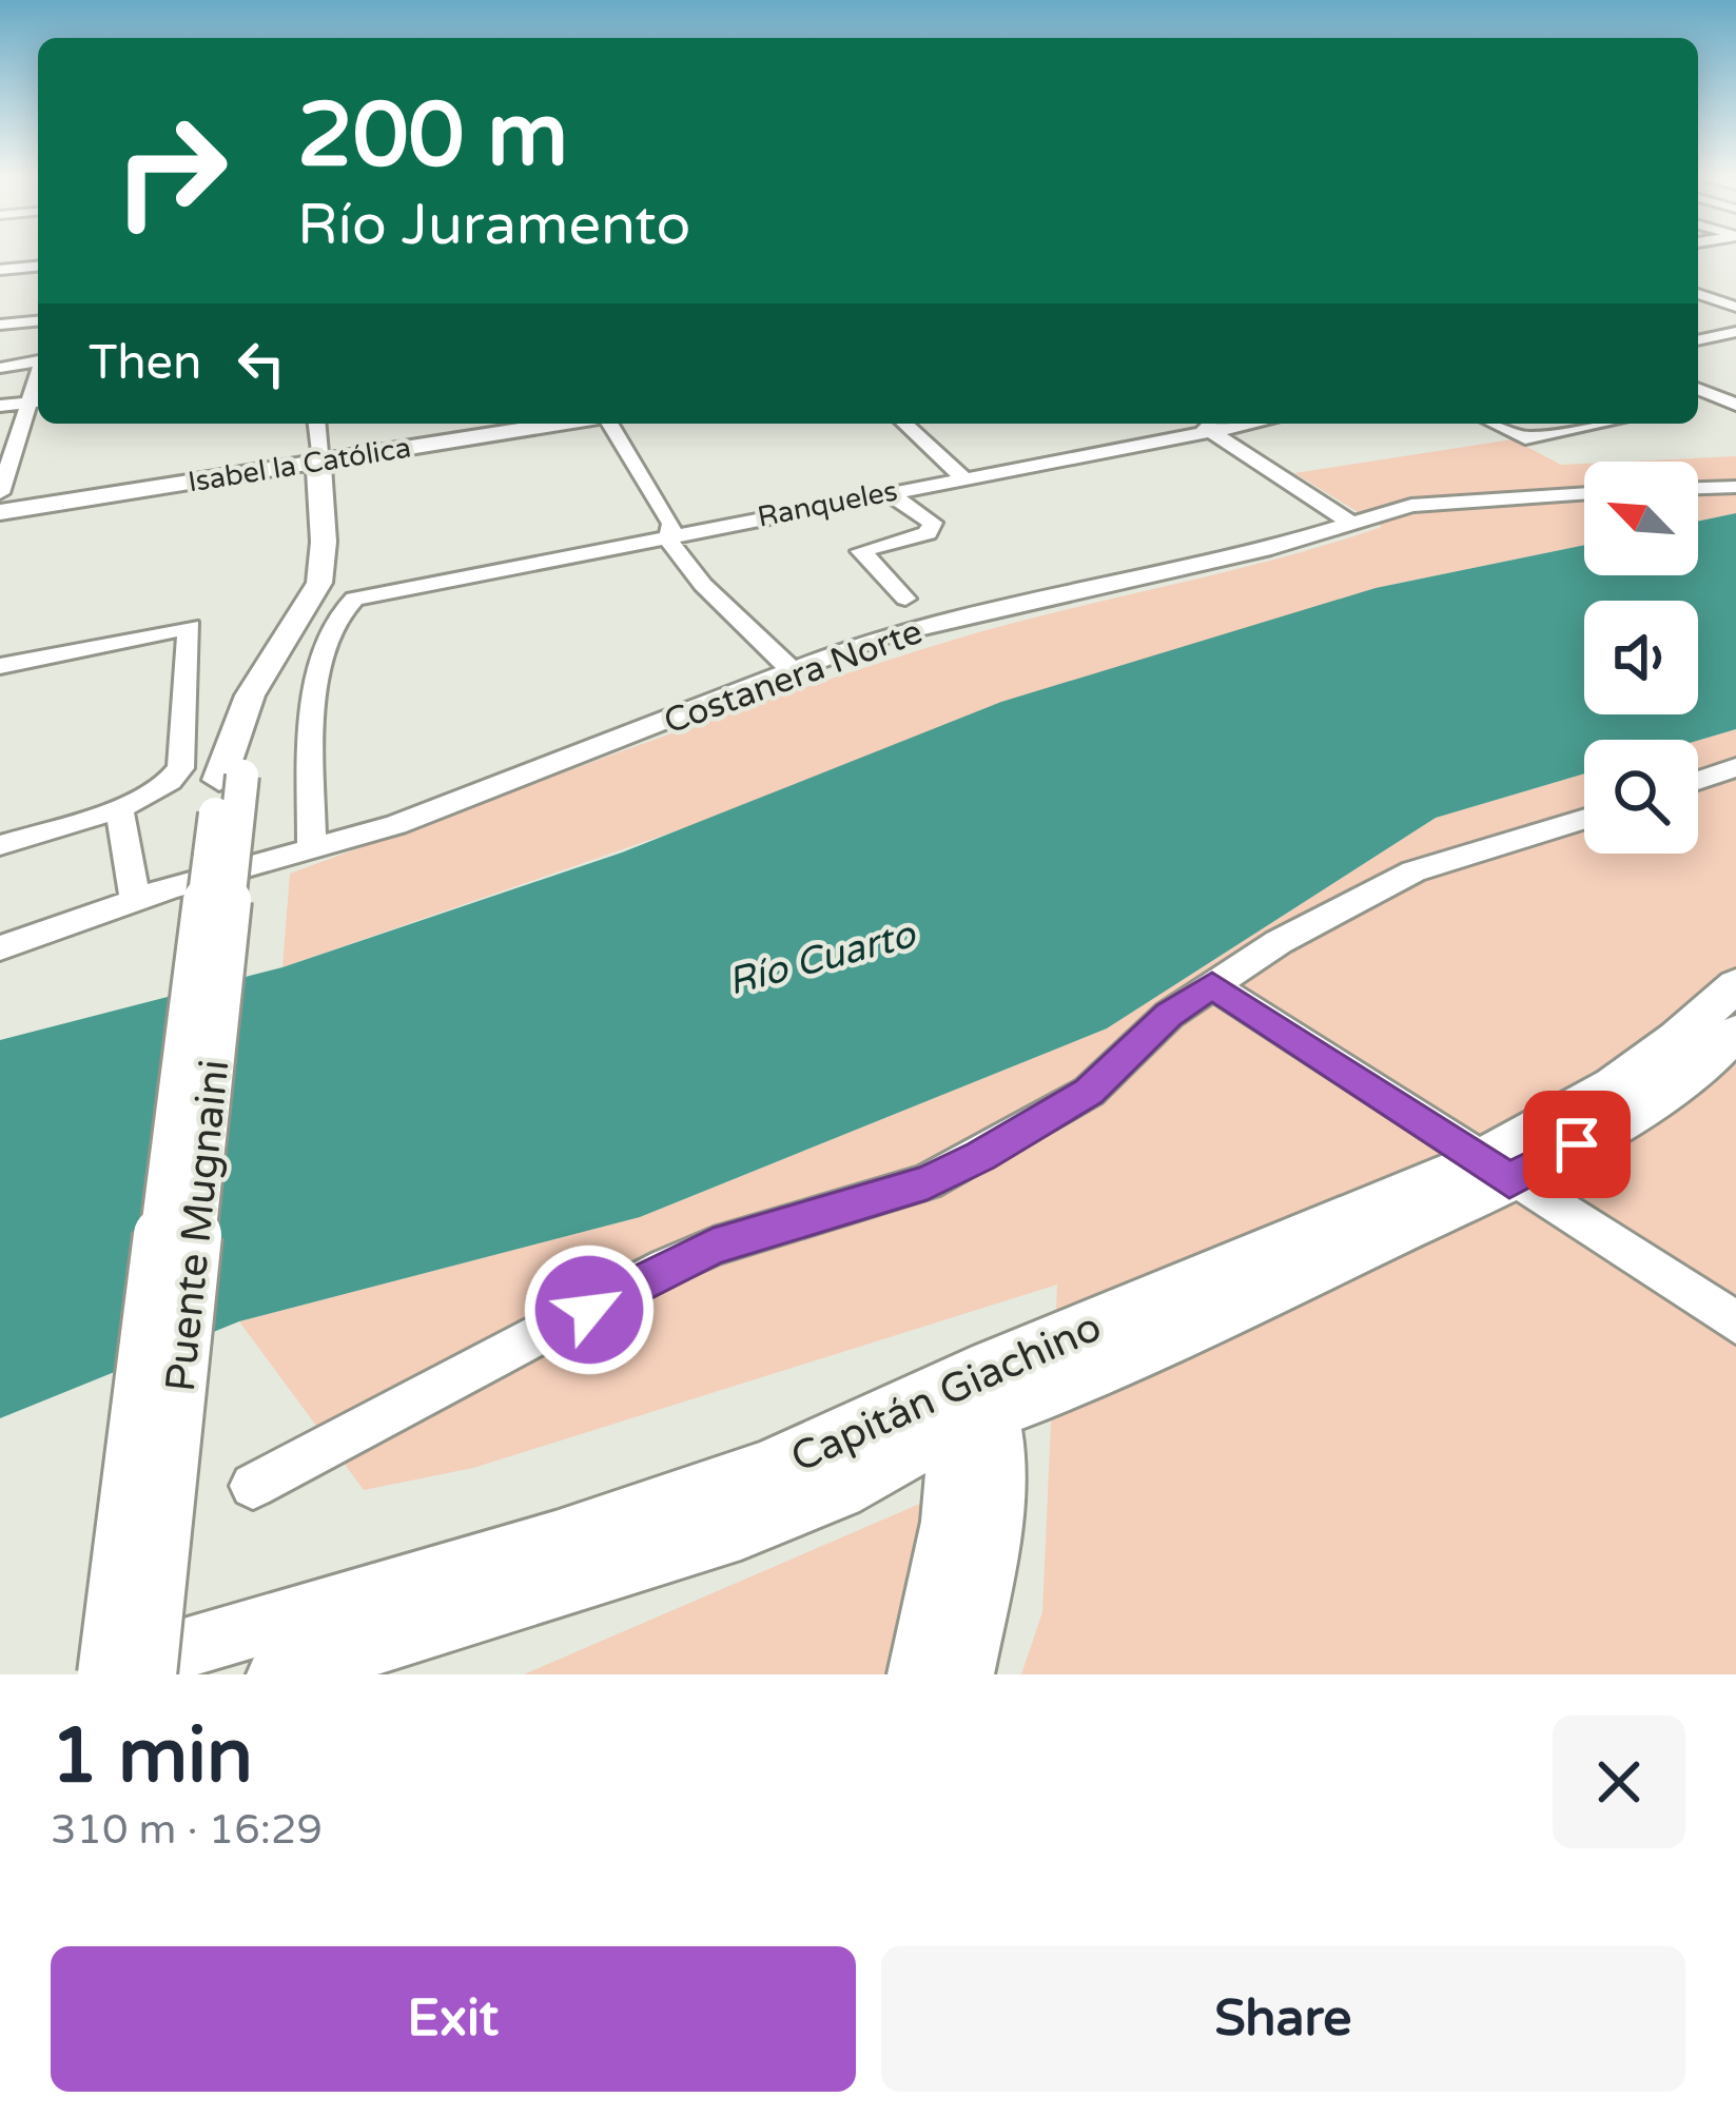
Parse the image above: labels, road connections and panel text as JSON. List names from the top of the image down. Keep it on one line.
{"streets":{"main road":["Isabel la Católica","Puente Mugnaini","Capitán Giachino"],"street":["Ranqueles","Costanera Norte"]},"crossings":[["Ranqueles","Costanera Norte"],["Puente Mugnaini","Capitán Giachino"]],"water":["Río Cuarto"],"north":"top left","page":{"turn":["200 m","Río Juramento"],"then":"Then","heading":["1 min","310 m · 16:29"],"buttons":["Exit","Share"]}}
